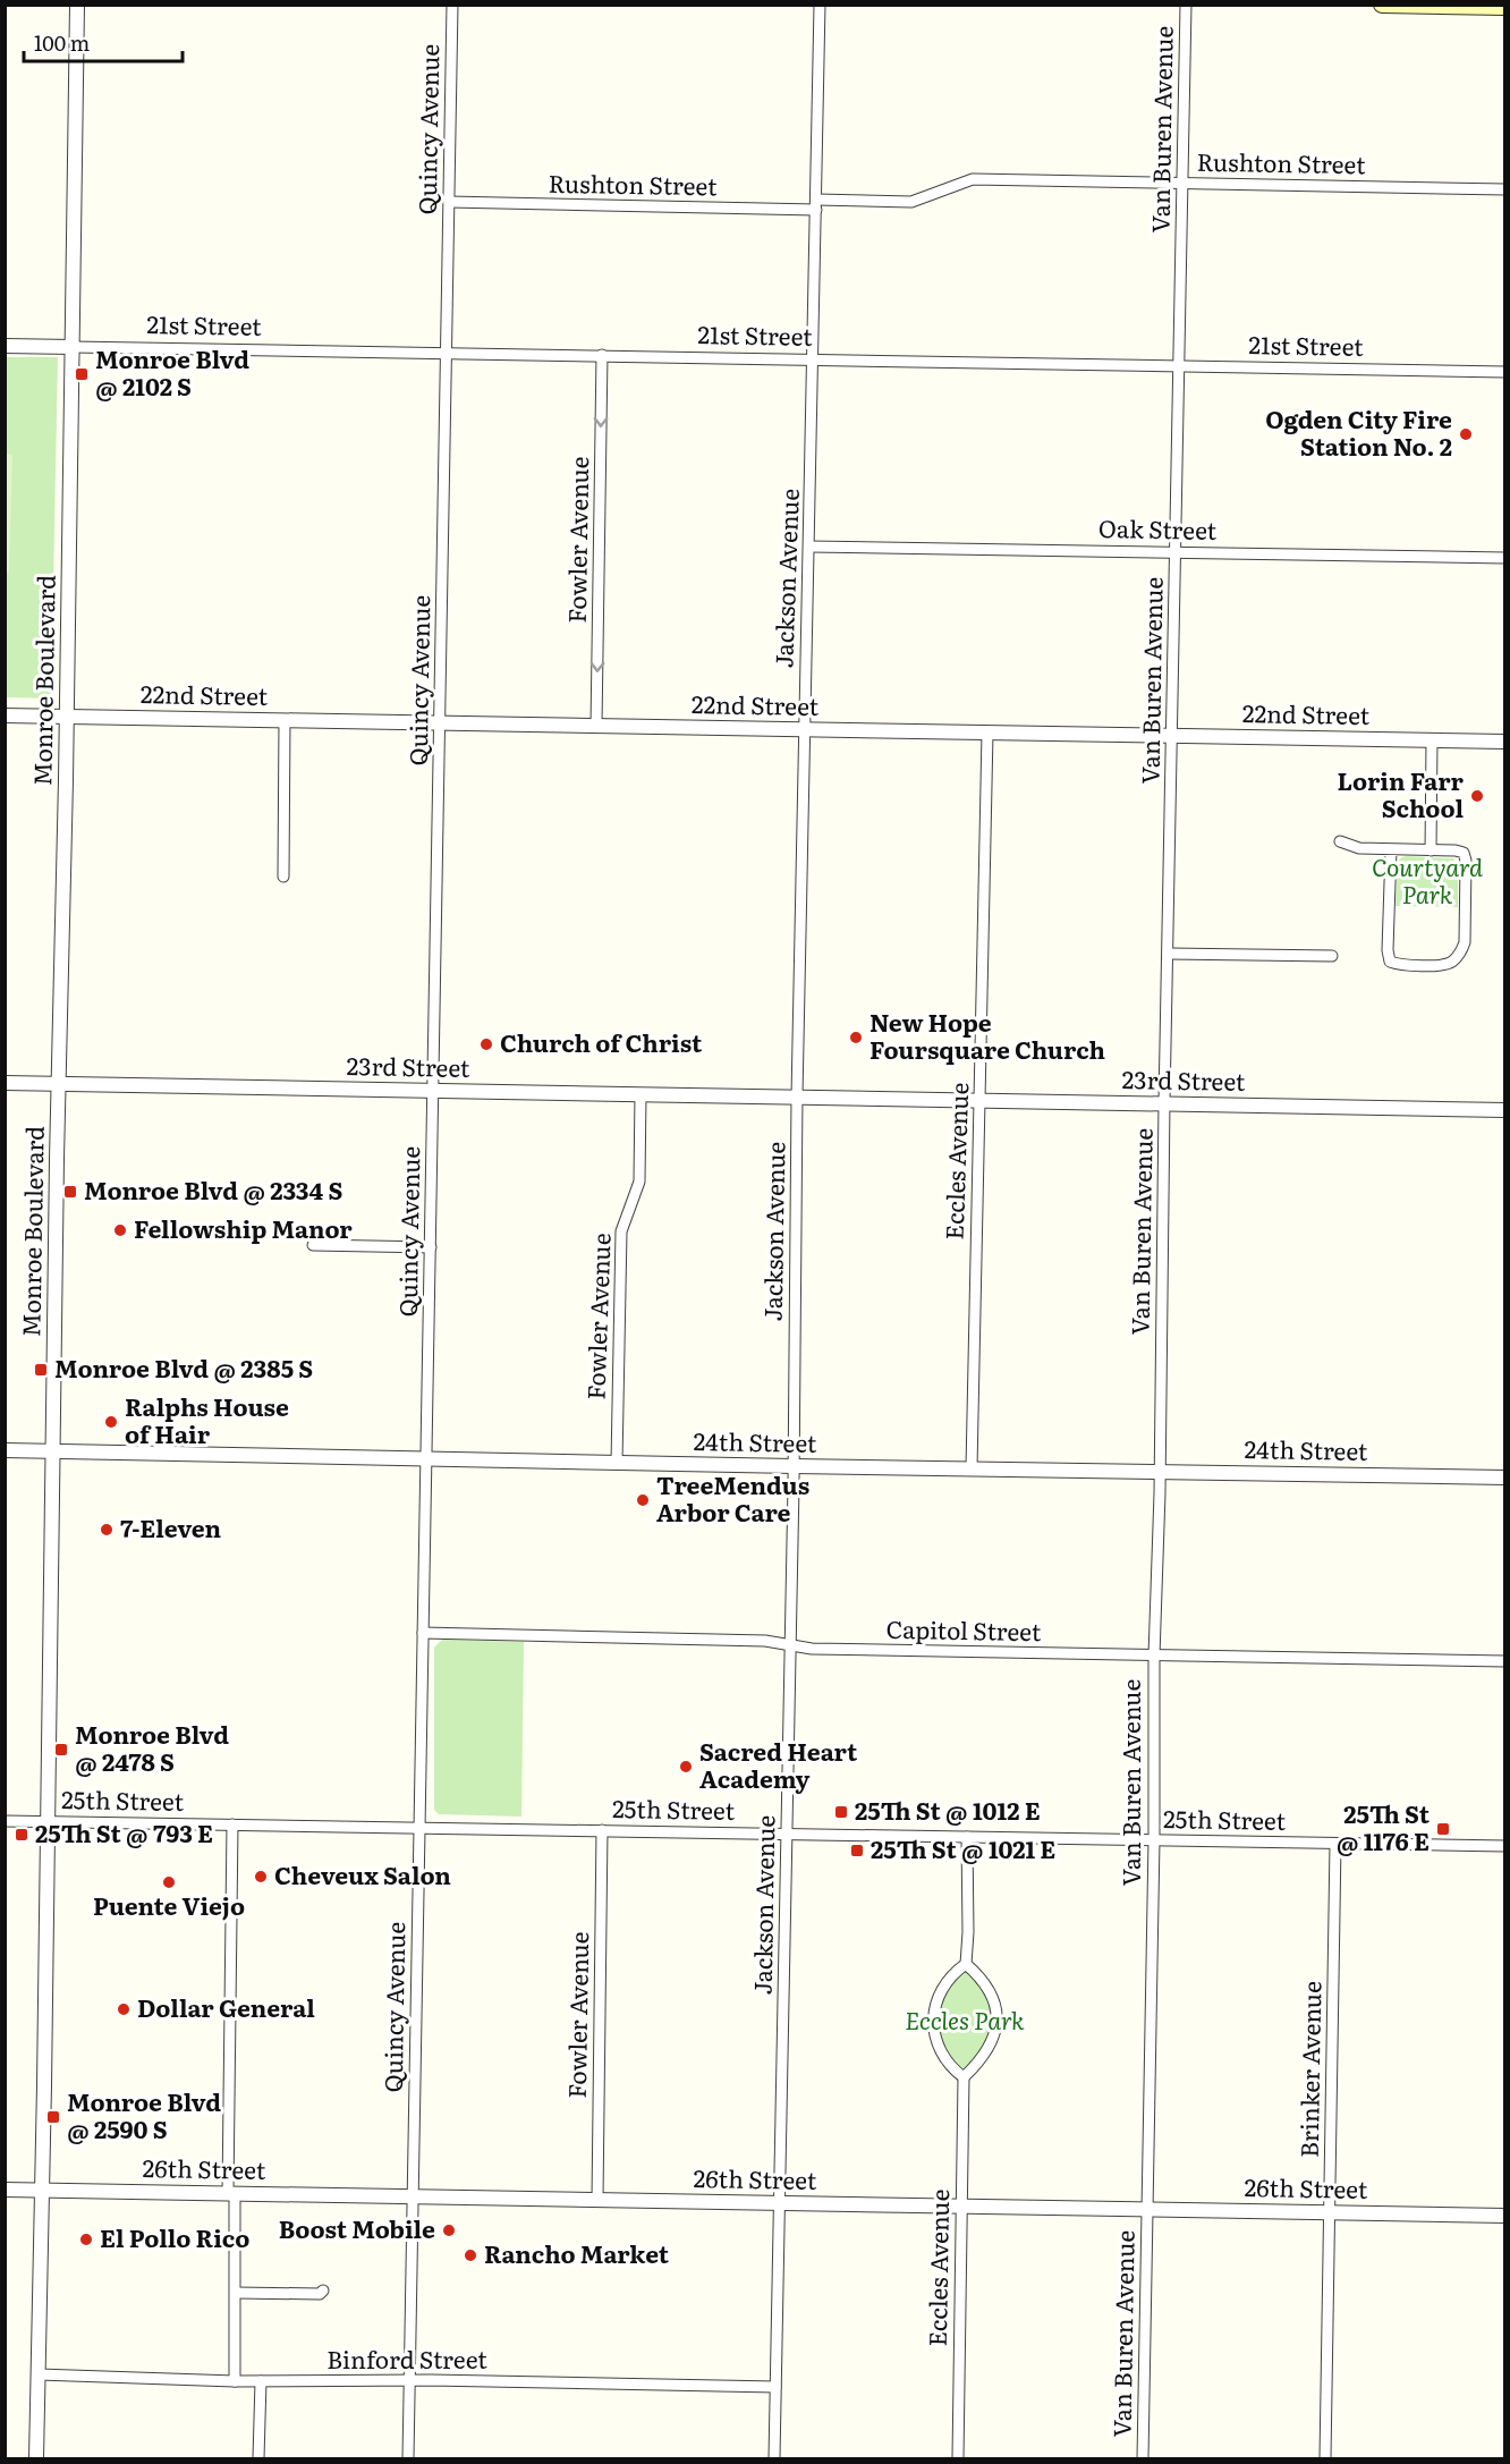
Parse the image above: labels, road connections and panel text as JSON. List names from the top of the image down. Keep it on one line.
{"streets":{"street":["Quincy Avenue","Van Buren Avenue","Rushton Street","21st Street","Oak Street","Fowler Avenue","Jackson Avenue","Monroe Boulevard","22nd Street","23rd Street","Eccles Avenue","24th Street","Capitol Street","25th Street","Brinker Avenue","26th Street","Binford Street"]},"crossings":[["Quincy Avenue","Rushton Street"],["Quincy Avenue","21st Street"],["Quincy Avenue","22nd Street"],["Quincy Avenue","23rd Street"],["Quincy Avenue","24th Street"],["Quincy Avenue","Capitol Street"],["Quincy Avenue","25th Street"],["Quincy Avenue","26th Street"],["Quincy Avenue","Binford Street"],["Van Buren Avenue","Rushton Street"],["Van Buren Avenue","21st Street"],["Van Buren Avenue","Oak Street"],["Van Buren Avenue","22nd Street"],["Van Buren Avenue","23rd Street"],["Van Buren Avenue","24th Street"],["Van Buren Avenue","Capitol Street"],["Van Buren Avenue","25th Street"],["Van Buren Avenue","26th Street"],["Rushton Street","Jackson Avenue"],["21st Street","Fowler Avenue"],["21st Street","Jackson Avenue"],["21st Street","Monroe Boulevard"],["Oak Street","Jackson Avenue"],["Fowler Avenue","22nd Street"],["Fowler Avenue","23rd Street"],["Fowler Avenue","24th Street"],["Fowler Avenue","25th Street"],["Fowler Avenue","26th Street"],["Jackson Avenue","22nd Street"],["Jackson Avenue","23rd Street"],["Jackson Avenue","24th Street"],["Jackson Avenue","Capitol Street"],["Jackson Avenue","25th Street"],["Jackson Avenue","26th Street"],["Jackson Avenue","Binford Street"],["Monroe Boulevard","22nd Street"],["Monroe Boulevard","23rd Street"],["Monroe Boulevard","24th Street"],["Monroe Boulevard","25th Street"],["Monroe Boulevard","26th Street"],["Monroe Boulevard","Binford Street"],["22nd Street","Eccles Avenue"],["23rd Street","Eccles Avenue"],["Eccles Avenue","24th Street"],["Eccles Avenue","26th Street"],["25th Street","Brinker Avenue"],["Brinker Avenue","26th Street"]],"parks":["Courtyard Park","Eccles Park"],"places":{"transit":["Monroe Blvd @ 2102 S","Monroe Blvd @ 2334 S","Monroe Blvd @ 2385 S","Monroe Blvd @ 2478 S","25Th St @ 1012 E","25Th St @ 1176 E","25Th St @ 793 E","25Th St @ 1021 E","Monroe Blvd @ 2590 S"],"other":["Ogden City Fire Station No. 2","Lorin Farr School","New Hope Foursquare Church","Church of Christ","Fellowship Manor","Ralphs House of Hair","TreeMendus Arbor Care","7-Eleven","Sacred Heart Academy","Cheveux Salon","Puente Viejo","Dollar General","Boost Mobile","El Pollo Rico","Rancho Market"]},"scale_bar":"100 m"}
